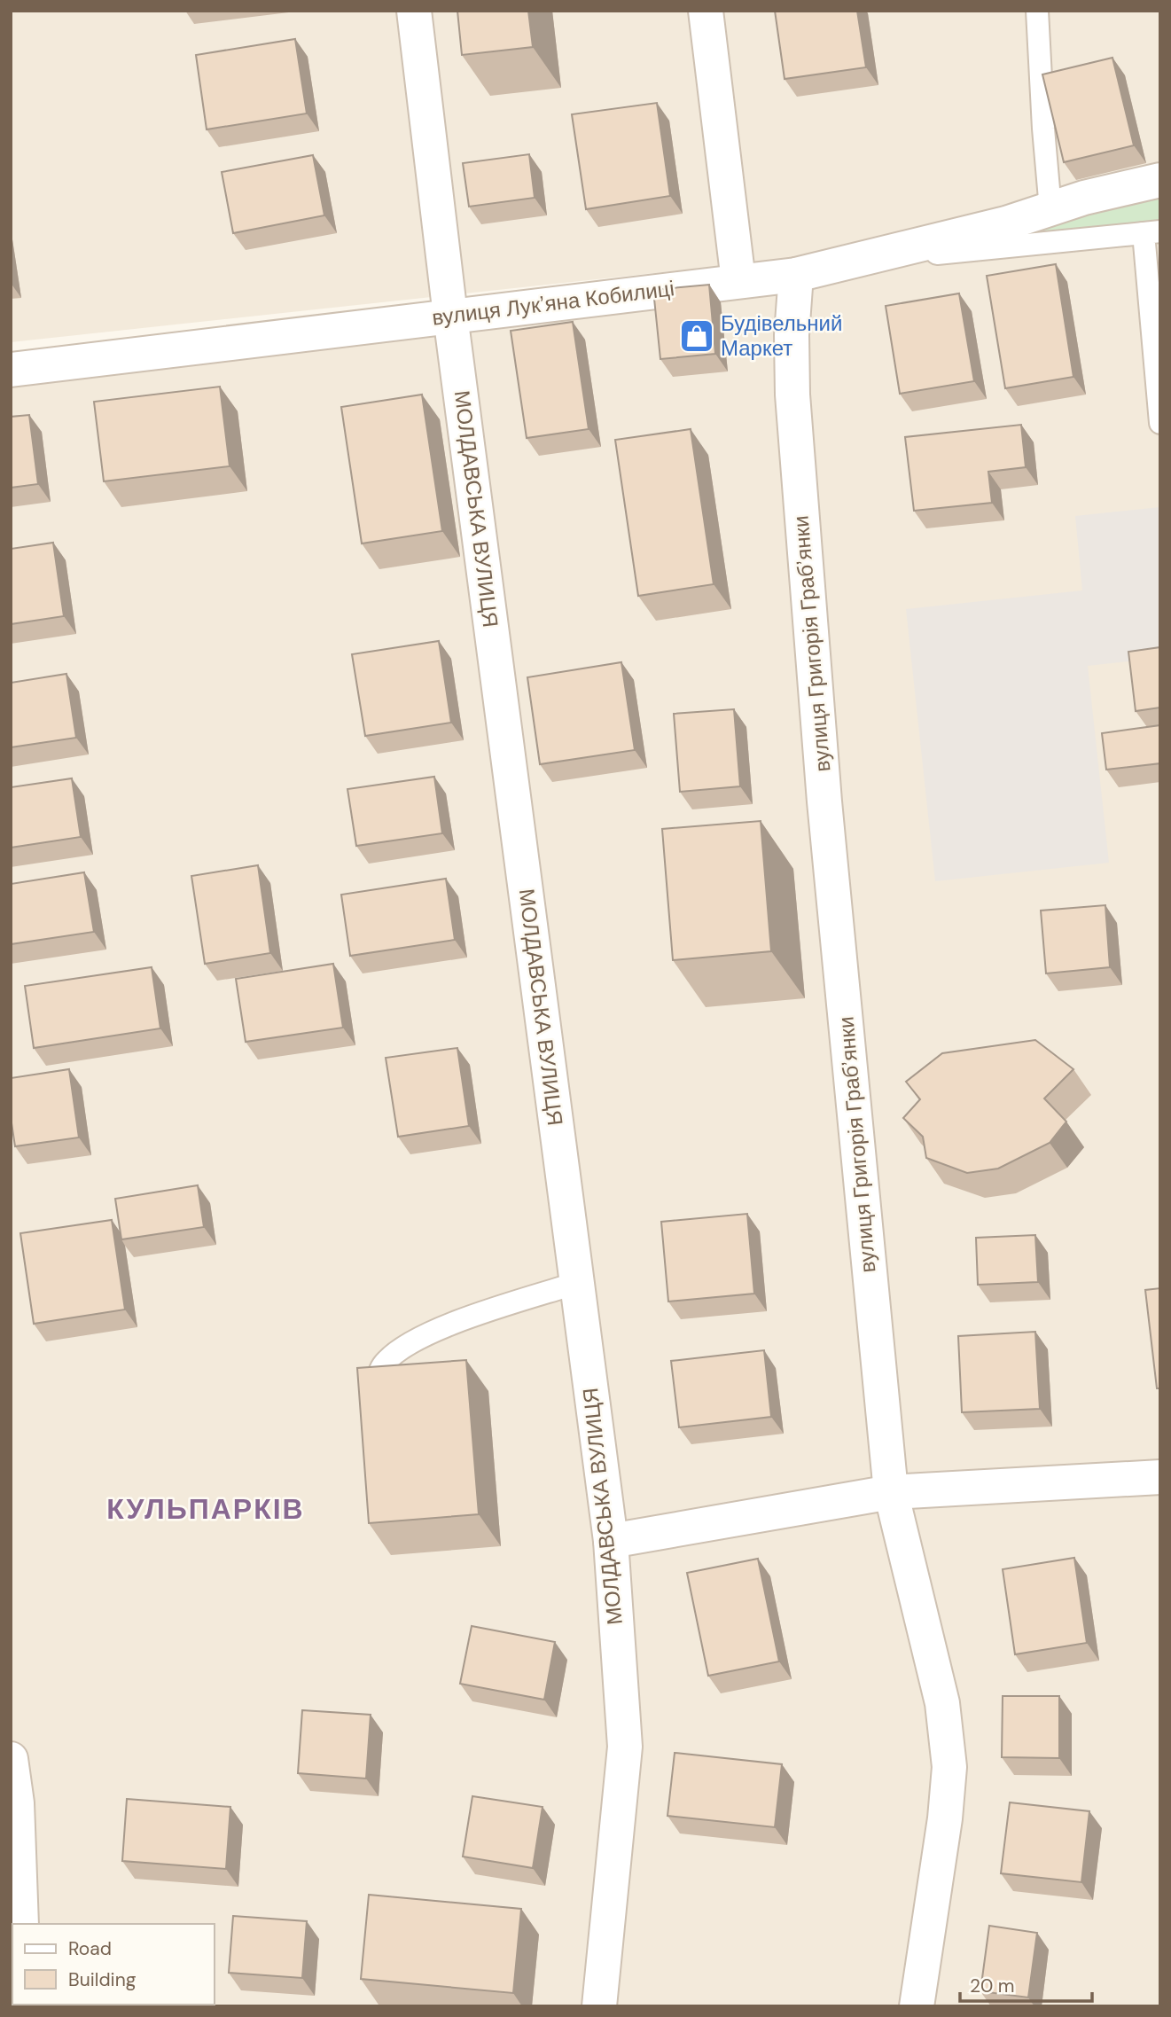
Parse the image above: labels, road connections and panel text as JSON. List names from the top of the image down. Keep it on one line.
{"streets":{"street":["вулиця Лукʼяна Кобилиці","МОЛДАВСЬКА ВУЛИЦЯ","вулиця Григорія Грабʼянки"]},"crossings":[["вулиця Лукʼяна Кобилиці","МОЛДАВСЬКА ВУЛИЦЯ"],["вулиця Лукʼяна Кобилиці","вулиця Григорія Грабʼянки"]],"districts":["КУЛЬПАРКІВ"],"places":{"shop":["Будівельний Маркет"]},"legend":["Road","Building"],"scale_bar":"20 m"}
